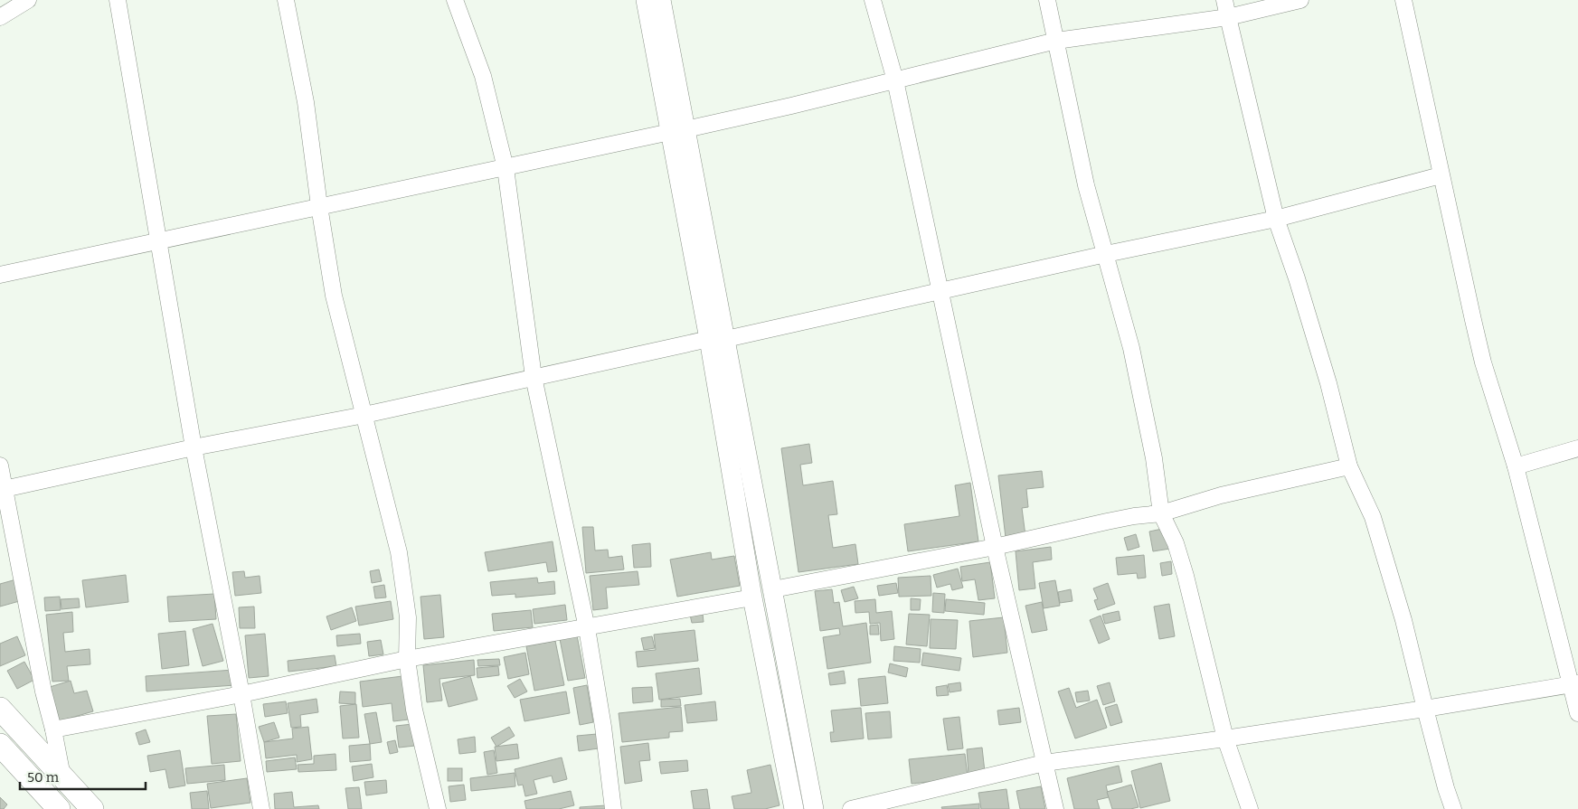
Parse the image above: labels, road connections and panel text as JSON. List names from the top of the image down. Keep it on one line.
{"scale_bar":"50 m"}
